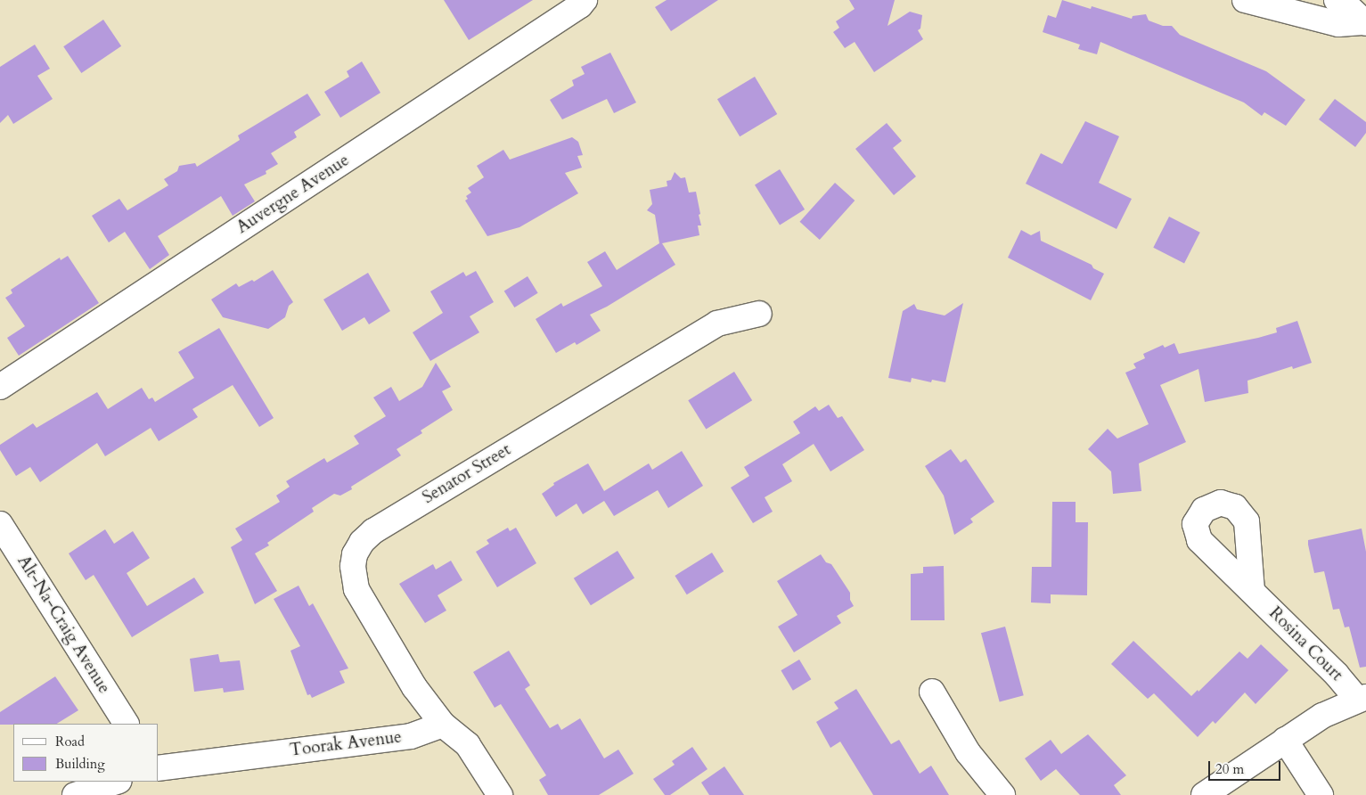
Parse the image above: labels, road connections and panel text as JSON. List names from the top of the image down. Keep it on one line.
{"streets":{"street":["Auvergne Avenue","Senator Street","Alt-Na-Craig Avenue","Rosina Court","Toorak Avenue"]},"crossings":[["Senator Street","Toorak Avenue"]],"legend":["Road","Building"],"scale_bar":"20 m"}
